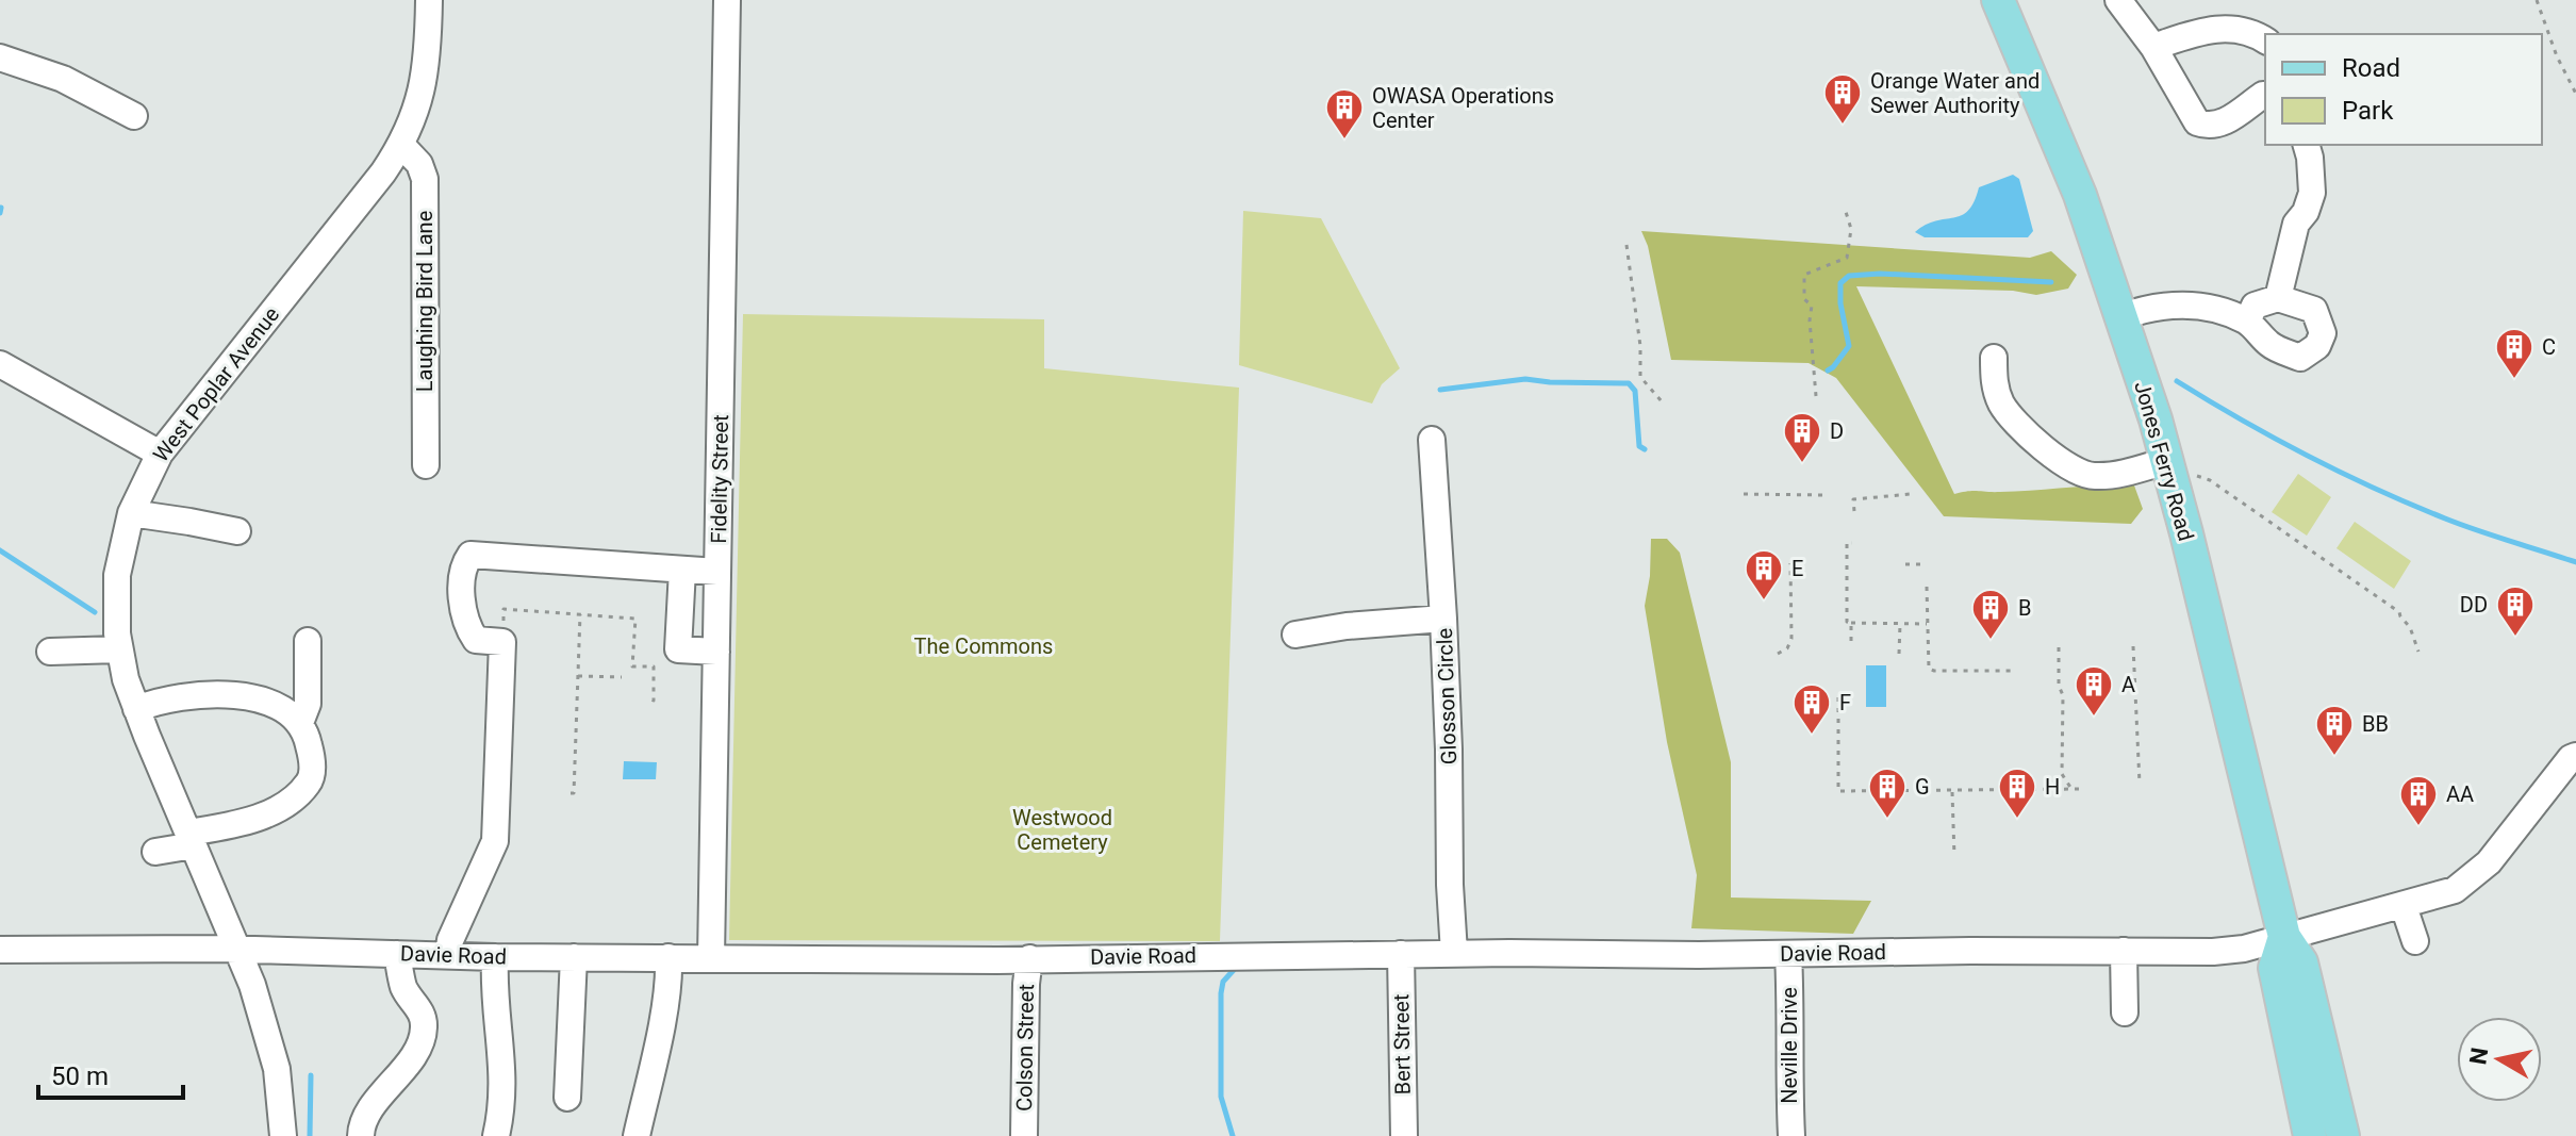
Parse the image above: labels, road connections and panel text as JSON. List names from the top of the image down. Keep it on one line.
{"streets":{"main road":["Jones Ferry Road"],"street":["Laughing Bird Lane","West Poplar Avenue","Fidelity Street","Glosson Circle","Davie Road","Bert Street","Neville Drive","Colson Street"]},"crossings":[["Laughing Bird Lane","West Poplar Avenue"],["West Poplar Avenue","Davie Road"],["Jones Ferry Road","Davie Road"],["Fidelity Street","Davie Road"],["Glosson Circle","Davie Road"],["Davie Road","Bert Street"],["Davie Road","Neville Drive"],["Davie Road","Colson Street"]],"parks":["The Commons","Westwood Cemetery"],"places":{"building":["Orange Water and Sewer Authority","OWASA Operations Center","C","D","E","DD","B","A","F","BB","G","H","AA"]},"legend":["Road","Park"],"scale_bar":"50 m","north":"left"}
